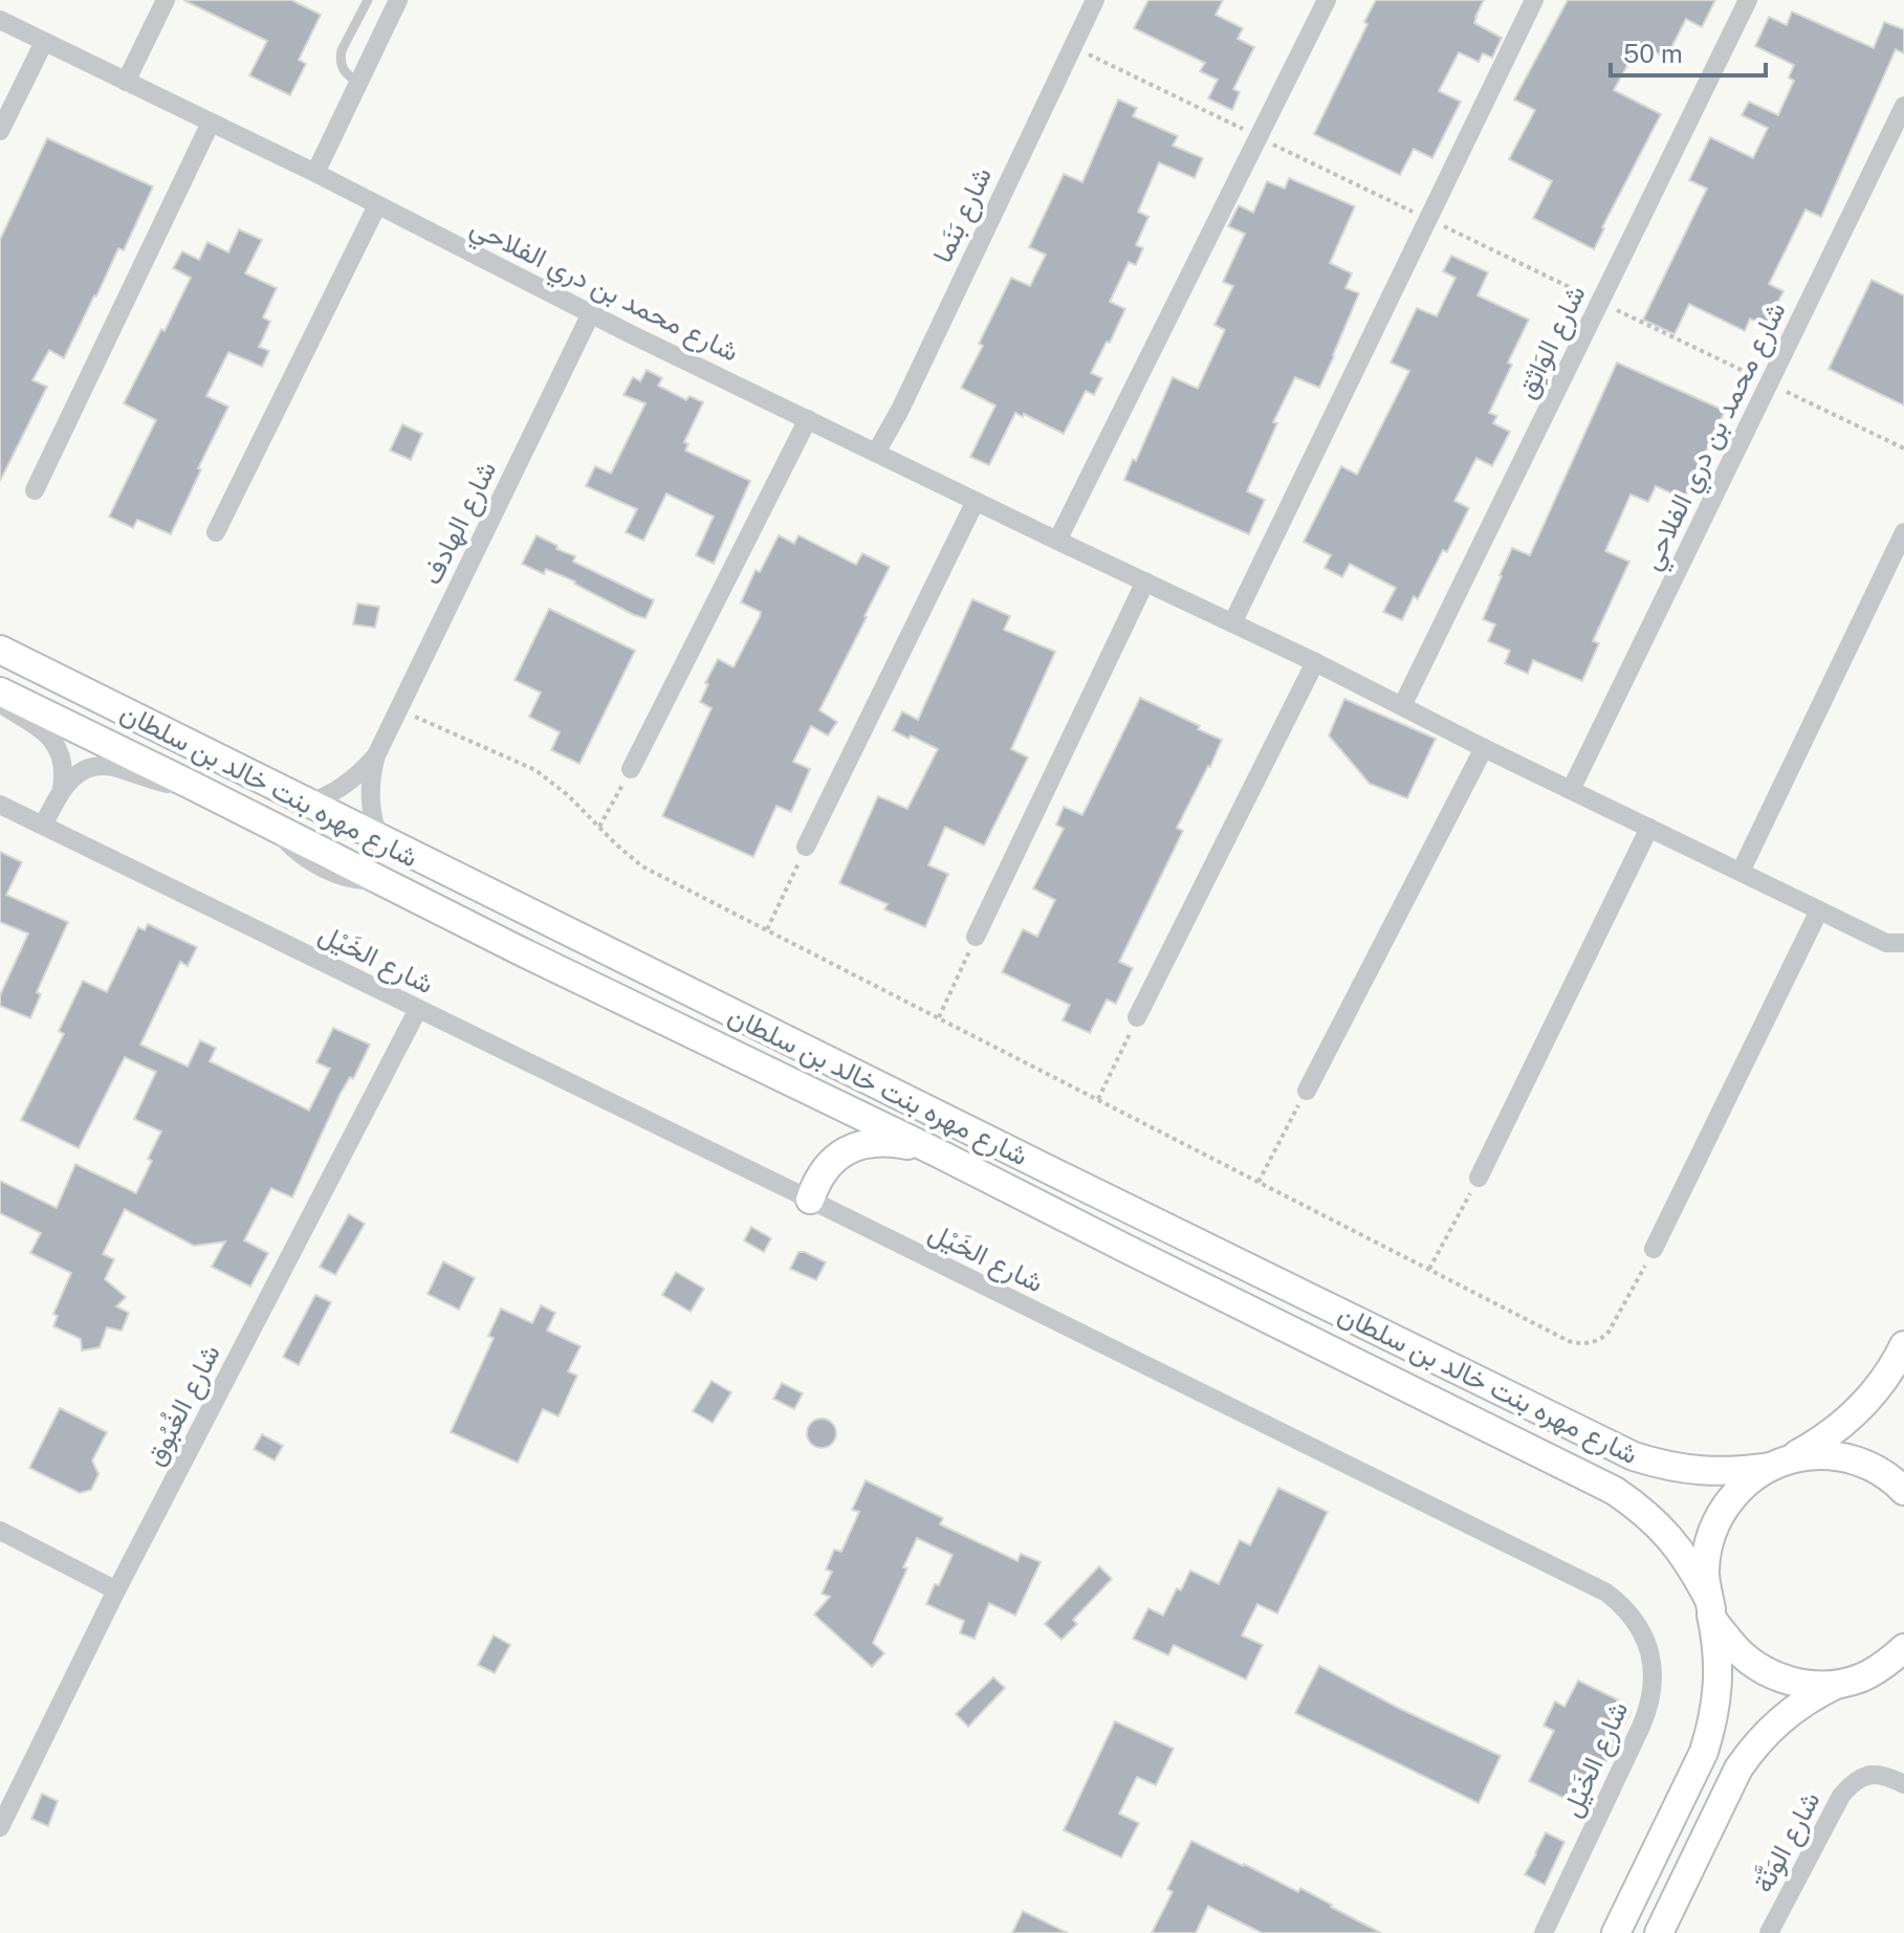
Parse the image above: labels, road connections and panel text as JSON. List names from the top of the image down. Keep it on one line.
{"streets":{"street":["شارع بَنَما","شارع محمد بن دري الفلاحي","شارع الوَاثِق","شارع الهادف","شارع مهره بنت خالد بن سلطان","شارع الخَيْل","شارع الغُبُوق","شارع الوَنَّة"]},"crossings":[["شارع بَنَما","شارع محمد بن دري الفلاحي"],["شارع محمد بن دري الفلاحي","شارع الوَاثِق"],["شارع محمد بن دري الفلاحي","شارع الهادف"],["شارع الهادف","شارع مهره بنت خالد بن سلطان"],["شارع الخَيْل","شارع الغُبُوق"]],"scale_bar":"50 m"}
